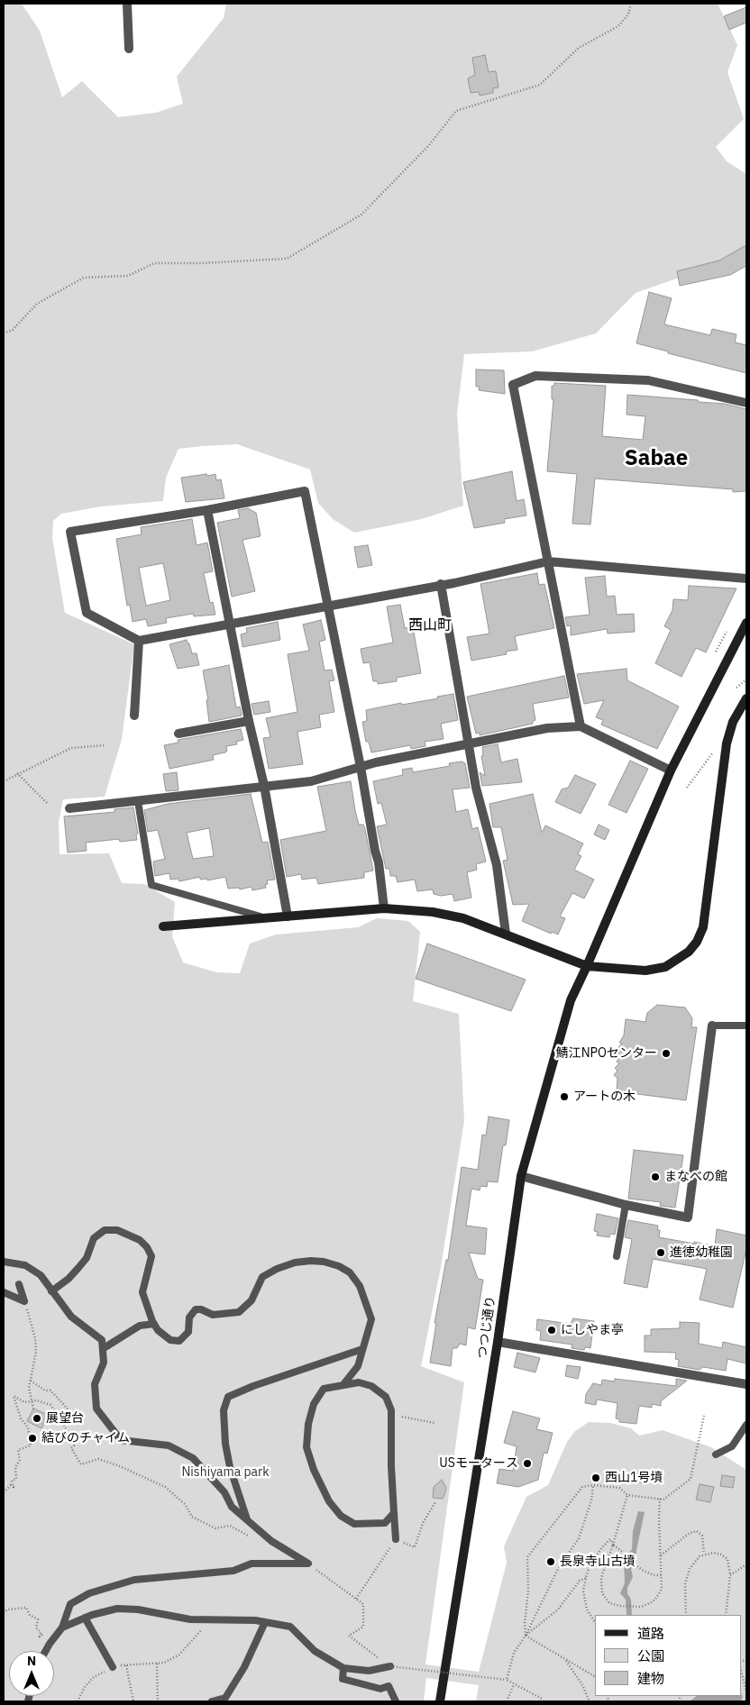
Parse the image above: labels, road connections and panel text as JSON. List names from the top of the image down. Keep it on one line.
{"streets":{"street":["つつじ通り"]},"districts":["Sabae","西山町"],"parks":["Nishiyama park"],"places":["鯖江NPOセンター","アートの木","まなべの館","進徳幼稚園","にしやま亭","展望台","結びのチャイム","USモータース","西山1号墳","長泉寺山古墳"],"legend":["道路","公園","建物"],"north":"top"}
